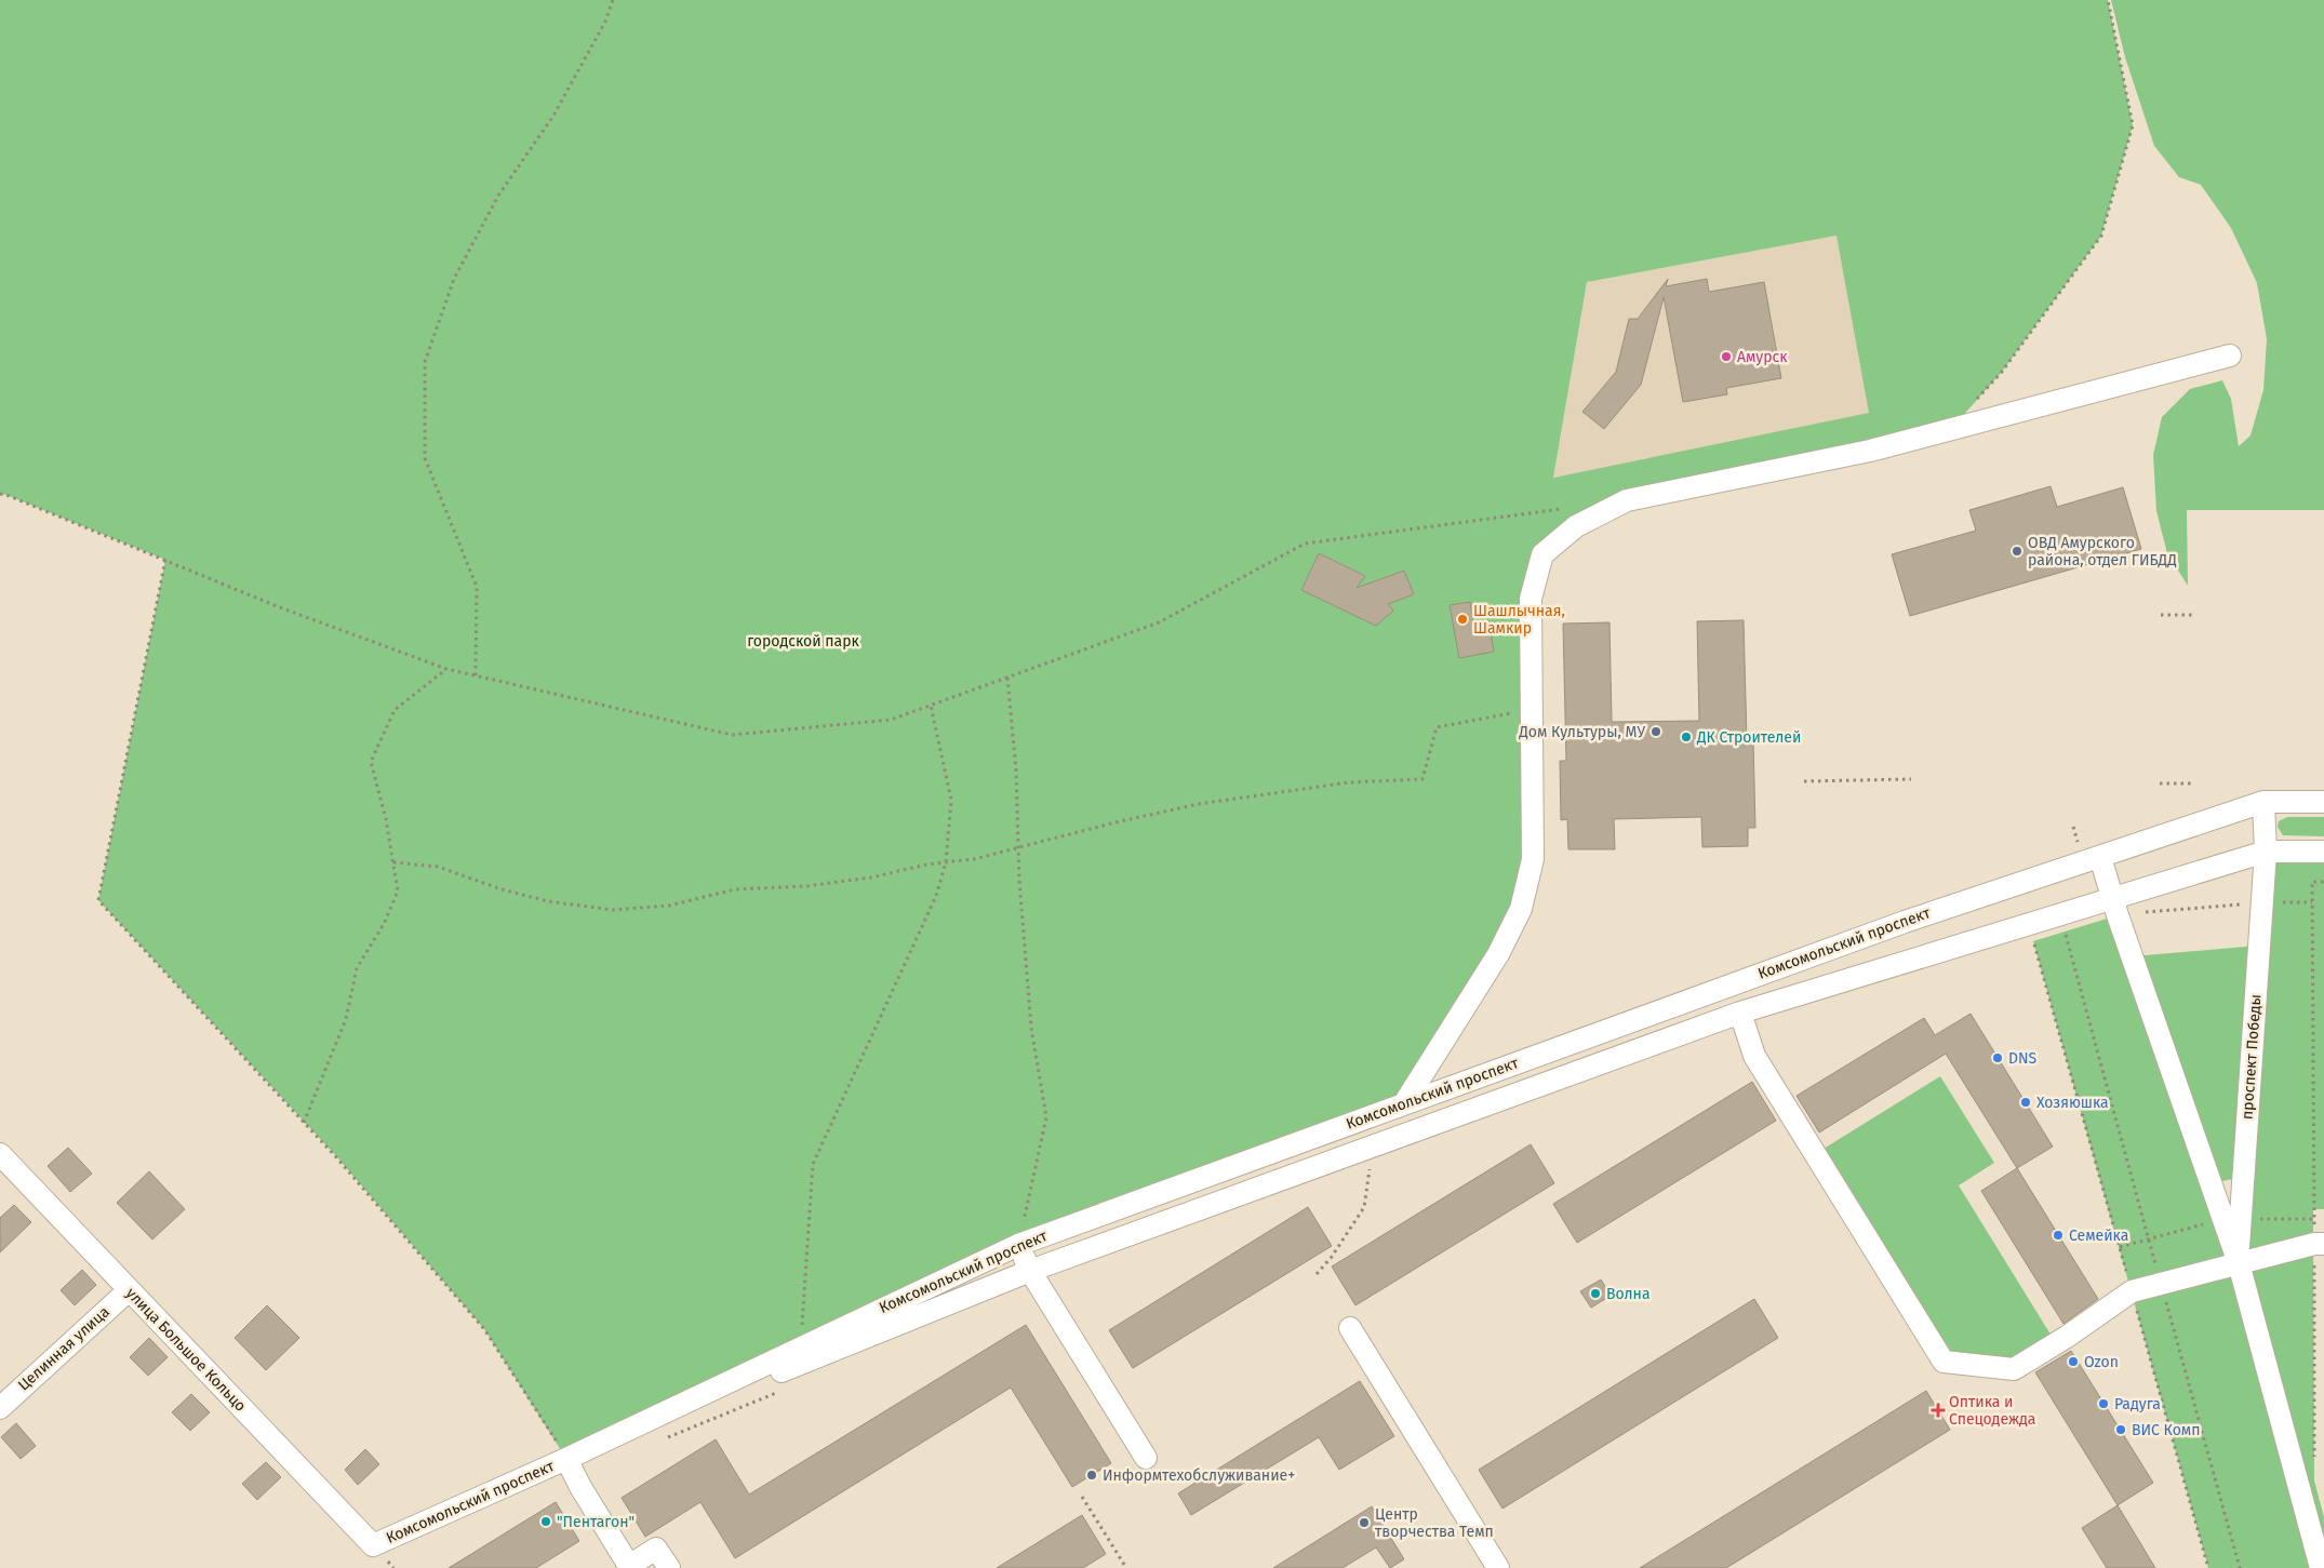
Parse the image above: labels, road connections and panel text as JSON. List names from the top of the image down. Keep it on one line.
{"streets":{"street":["Комсомольский проспект","проспект Победы","Целинная улица","улица Большое Кольцо"]},"crossings":[["Комсомольский проспект","проспект Победы"],["Комсомольский проспект","улица Большое Кольцо"],["Целинная улица","улица Большое Кольцо"]],"parks":["городской парк"],"places":{"other":["Амурск","ОВД Амурского района, отдел ГИБДД","Шашлычная, Шамкир","Дом Культуры, МУ","ДК Строителей","DNS","Хозяюшка","Семейка","Волна","Ozon","Радуга","ВИС Комп","Информтехобслуживание+","\"Пентагон\"","Центр творчества Темп"],"health":["Оптика и Спецодежда"]}}
